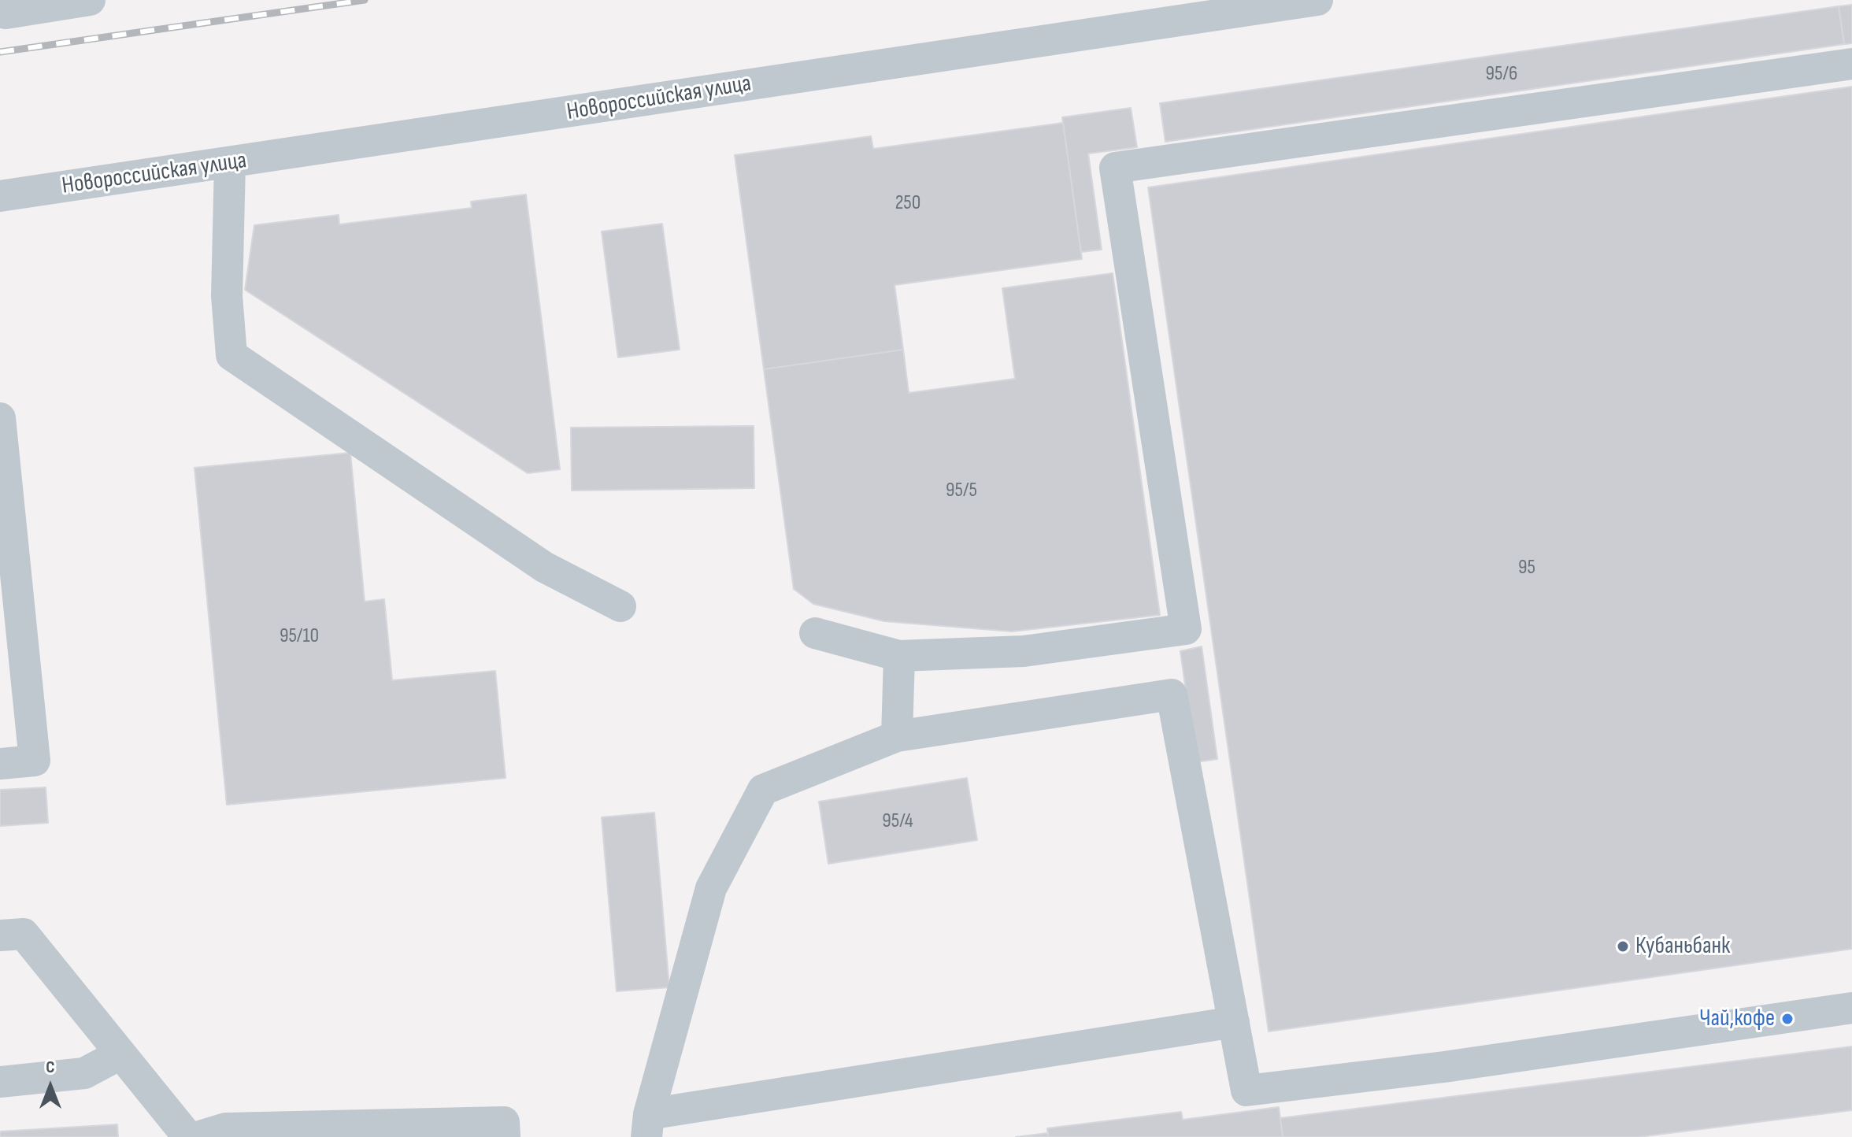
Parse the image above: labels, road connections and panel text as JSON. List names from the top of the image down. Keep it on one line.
{"streets":{"street":["Новороссийская улица"]},"places":["Кубаньбанк","Чай,кофе"],"house_numbers":["95/6","250","95/5","95","95/10","95/4"],"north":"top"}
